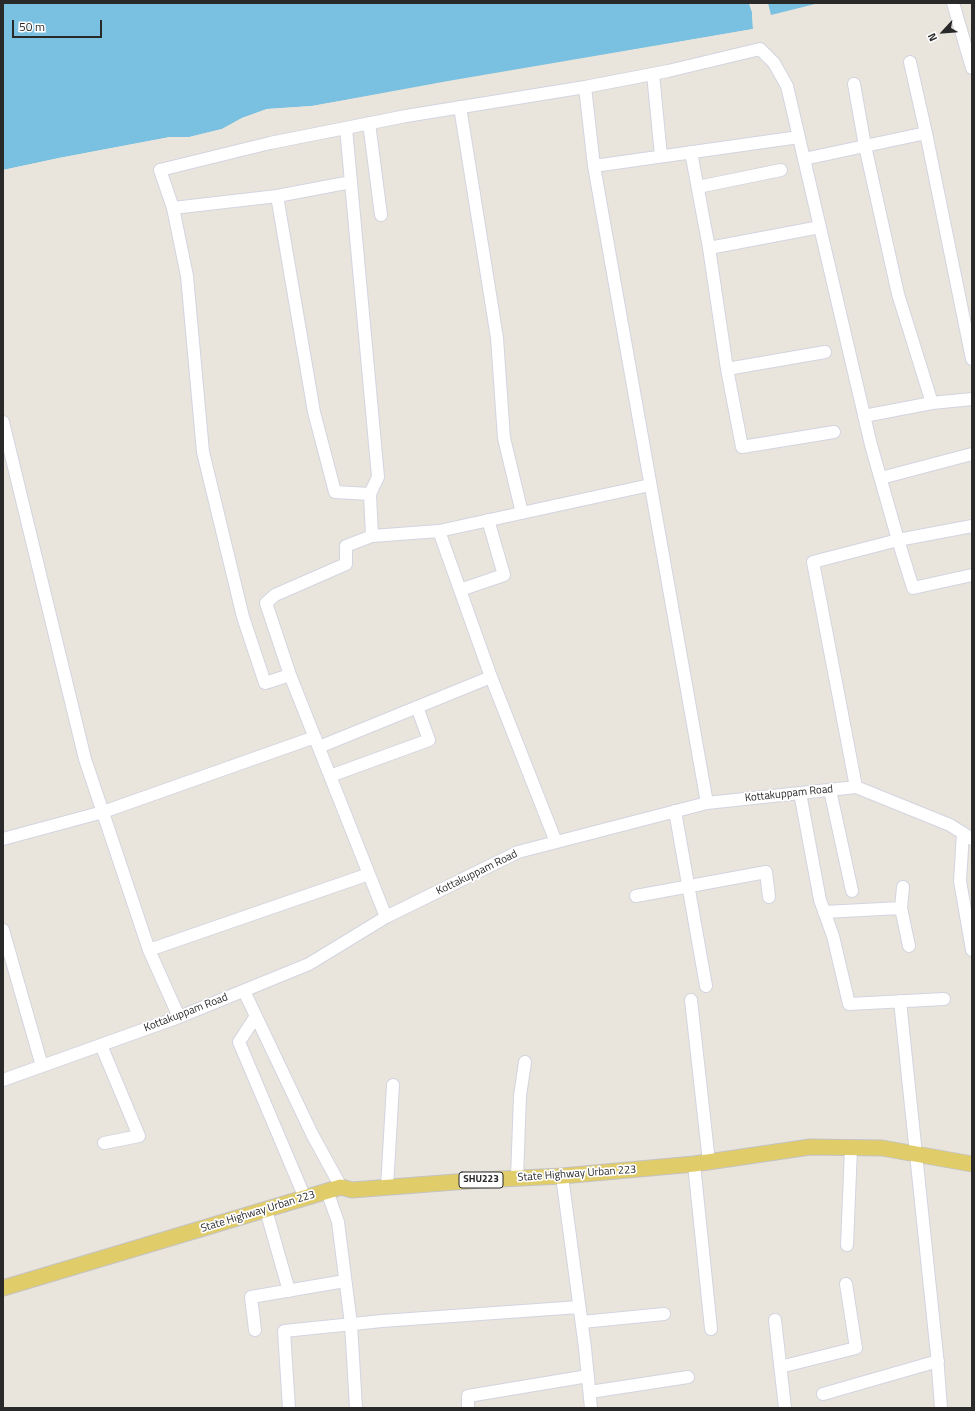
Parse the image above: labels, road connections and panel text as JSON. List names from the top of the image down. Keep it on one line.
{"streets":{"main road":["State Highway Urban 223","SHU223"],"street":["Kottakuppam Road"]},"scale_bar":"50 m","north":"bottom left"}
